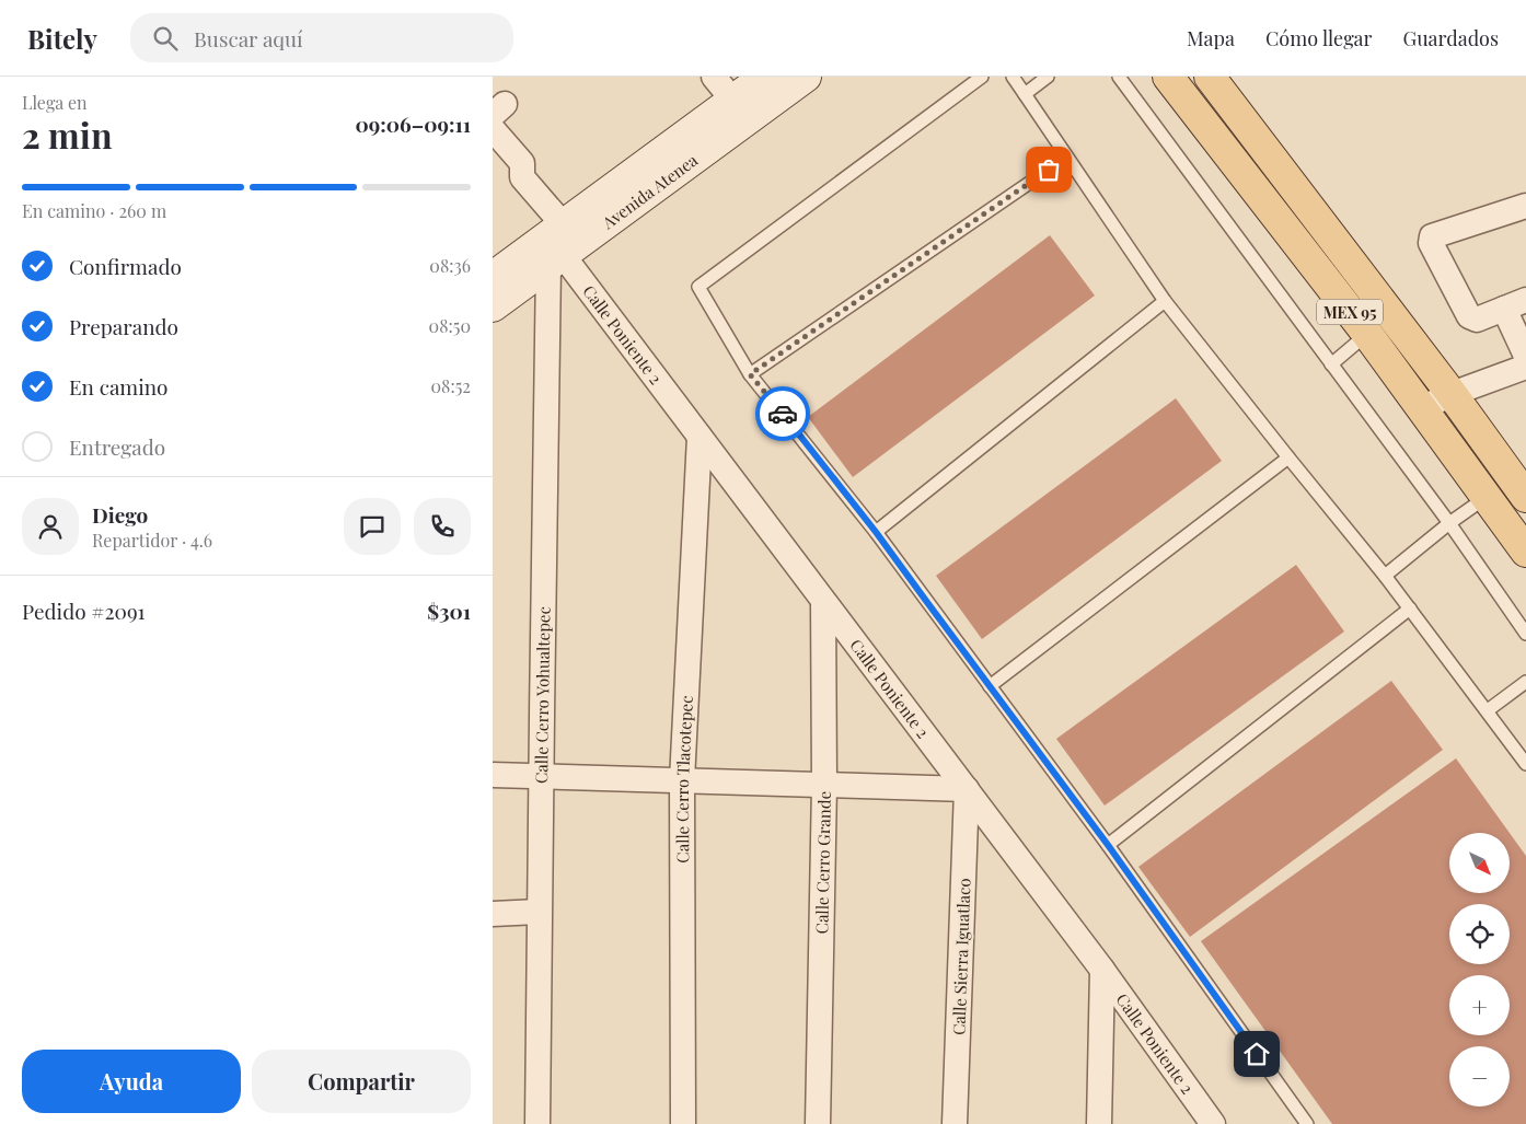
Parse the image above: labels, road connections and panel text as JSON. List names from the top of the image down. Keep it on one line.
{"streets":{"main road":["MEX 95"],"street":["Avenida Atenea","Calle Poniente 2","Calle Cerro Yohualtepec","Calle Cerro Tlacotepec","Calle Cerro Grande","Calle Sierra Iguatlaco"]},"crossings":[["Avenida Atenea","Calle Poniente 2"],["Avenida Atenea","Calle Cerro Yohualtepec"],["Calle Poniente 2","Calle Cerro Yohualtepec"],["Calle Poniente 2","Calle Cerro Tlacotepec"],["Calle Poniente 2","Calle Cerro Grande"],["Calle Poniente 2","Calle Sierra Iguatlaco"]],"north":"bottom right","page":{"header":"Bitely","search":"Buscar aquí","nav":["Mapa","Cómo llegar","Guardados"],"heading":["2 min","Llega en","09:06–09:11"],"panel":["Diego","Repartidor · 4.6","Pedido #2091","$301"],"bar":"En camino · 260 m","list":[["Confirmado","08:36"],["Preparando","08:50"],["En camino","08:52"],"Entregado"],"map_buttons":["+","−"],"buttons":["Ayuda","Compartir"]}}
